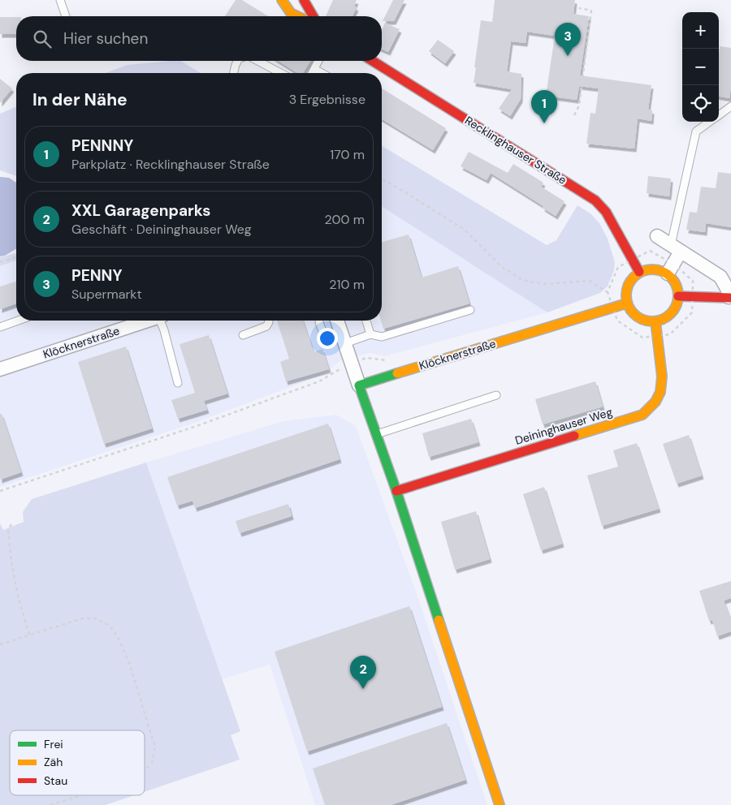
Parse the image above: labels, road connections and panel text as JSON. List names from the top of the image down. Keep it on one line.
{"streets":{"street":["Recklinghauser Straße","Klöcknerstraße","Deininghauser Weg"]},"crossings":[["Recklinghauser Straße","Klöcknerstraße"],["Recklinghauser Straße","Deininghauser Weg"],["Klöcknerstraße","Deininghauser Weg"]],"legend":["Frei","Zäh","Stau"],"page":{"map_buttons":["+","−"],"search":"Hier suchen","pins":["3","1","2"],"heading":["In der Nähe","3 Ergebnisse"],"list":[{"mark":"1","name":"PENNNY","note":"Parkplatz · Recklinghauser Straße","value":"170 m"},{"mark":"2","name":"XXL Garagenparks","note":"Geschäft · Deininghauser Weg","value":"200 m"},{"mark":"3","name":"PENNY","note":"Supermarkt","value":"210 m"}]}}
